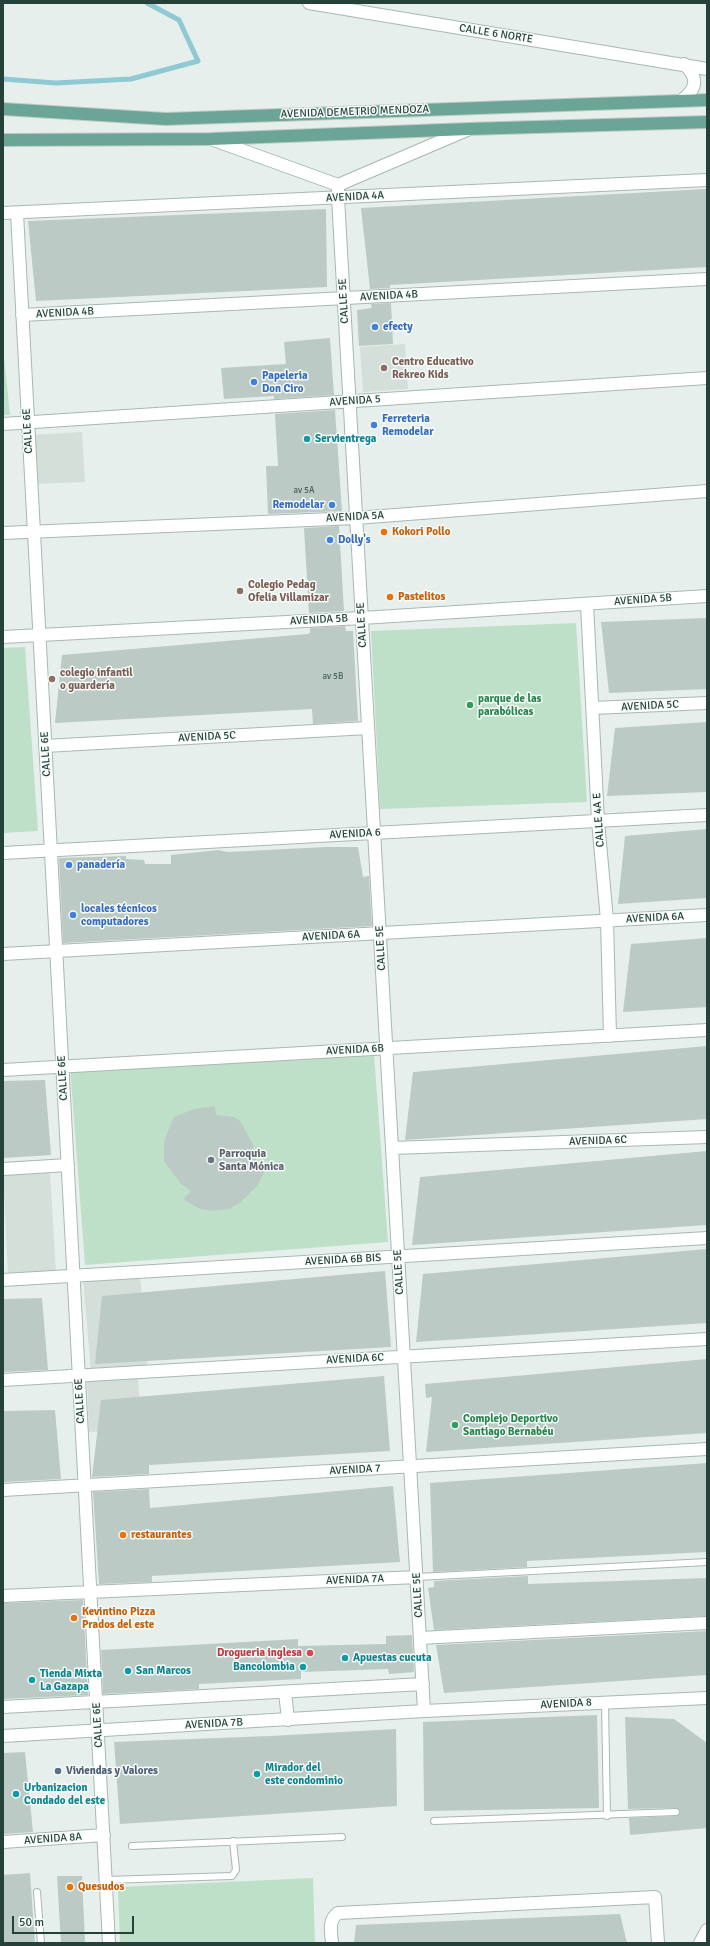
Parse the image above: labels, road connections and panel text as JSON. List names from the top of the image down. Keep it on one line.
{"streets":{"main road":["AVENIDA DEMETRIO MENDOZA"],"street":["CALLE 6 NORTE","AVENIDA 4A","AVENIDA 4B","CALLE 5E","AVENIDA 5","CALLE 6E","AVENIDA 5A","AVENIDA 5B","AVENIDA 5C","CALLE 4A E","AVENIDA 6","AVENIDA 6A","AVENIDA 6B","AVENIDA 6C","AVENIDA 6B BIS","AVENIDA 7","AVENIDA 7A","AVENIDA 8","AVENIDA 7B","AVENIDA 8A"]},"crossings":[["AVENIDA 4A","CALLE 5E"],["AVENIDA 4A","CALLE 6E"],["AVENIDA 4B","CALLE 5E"],["AVENIDA 4B","CALLE 6E"],["CALLE 5E","AVENIDA 5"],["CALLE 5E","AVENIDA 5A"],["CALLE 5E","AVENIDA 5B"],["CALLE 5E","AVENIDA 5C"],["CALLE 5E","AVENIDA 6"],["CALLE 5E","AVENIDA 6A"],["CALLE 5E","AVENIDA 6B"],["CALLE 5E","AVENIDA 6C"],["CALLE 5E","AVENIDA 6B BIS"],["CALLE 5E","AVENIDA 7"],["CALLE 5E","AVENIDA 7A"],["CALLE 5E","AVENIDA 8"],["CALLE 5E","AVENIDA 7B"],["AVENIDA 5","CALLE 6E"],["CALLE 6E","AVENIDA 5A"],["CALLE 6E","AVENIDA 5B"],["CALLE 6E","AVENIDA 5C"],["CALLE 6E","AVENIDA 6"],["CALLE 6E","AVENIDA 6A"],["CALLE 6E","AVENIDA 6B"],["CALLE 6E","AVENIDA 6C"],["CALLE 6E","AVENIDA 6B BIS"],["CALLE 6E","AVENIDA 7"],["CALLE 6E","AVENIDA 7A"],["CALLE 6E","AVENIDA 7B"],["CALLE 6E","AVENIDA 8A"],["AVENIDA 5B","CALLE 4A E"],["AVENIDA 5C","CALLE 4A E"],["CALLE 4A E","AVENIDA 6"],["CALLE 4A E","AVENIDA 6A"],["CALLE 4A E","AVENIDA 6B"],["AVENIDA 8","AVENIDA 7B"]],"places":["efecty","Centro Educativo Rekreo Kids","Papeleria Don Ciro","Ferreteria Remodelar","Servientrega","Remodelar","Kokori Pollo","Dolly's","Colegio Pedag Ofelia Villamizar","Pastelitos","colegio infantil o guardería","parque de las parabólicas","panadería","locales técnicos computadores","Parroquia Santa Mónica","Complejo Deportivo Santiago Bernabéu","restaurantes","Kevintino Pizza Prados del este","Drogueria inglesa","Apuestas cucuta","Bancolombia","San Marcos","Tienda Mixta La Gazapa","Viviendas y Valores","Mirador del este condominio","Urbanizacion Condado del este","Quesudos"],"house_numbers":["av 5A","av 5B"],"scale_bar":"50 m"}
